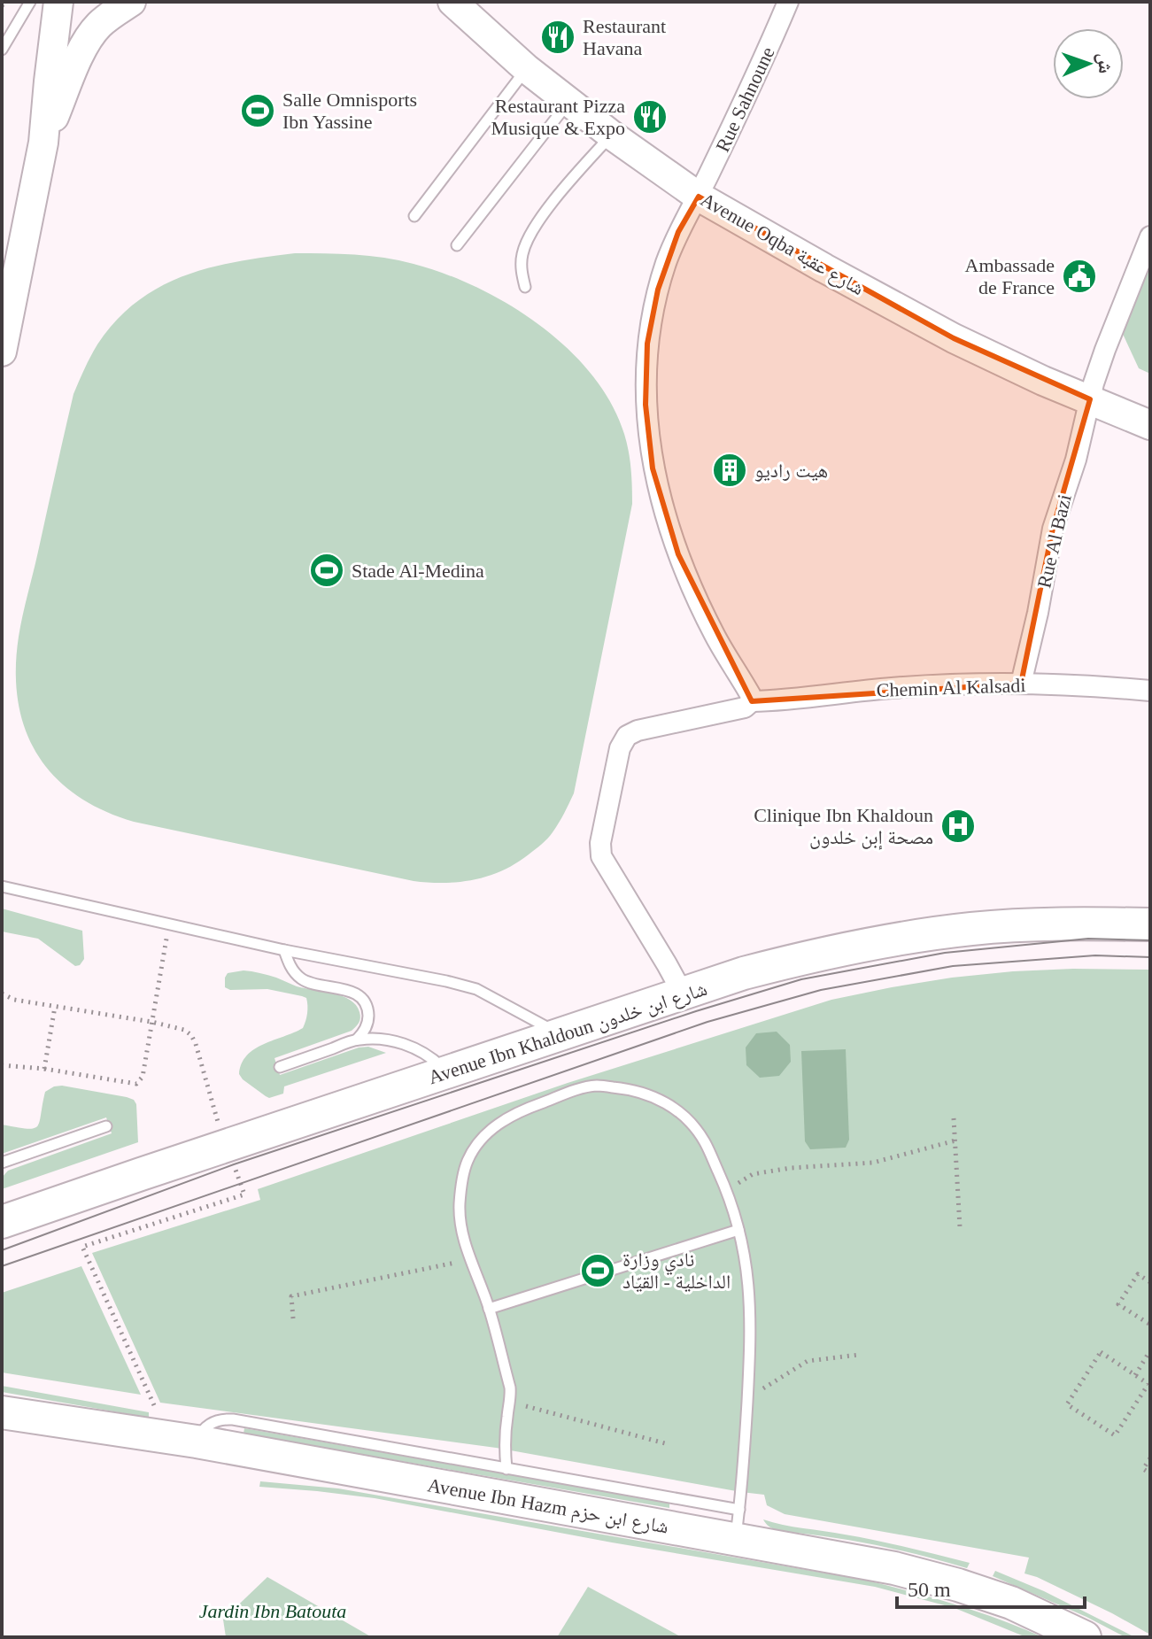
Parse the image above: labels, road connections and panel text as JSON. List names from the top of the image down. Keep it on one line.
{"streets":{"main road":["Avenue Ibn Khaldoun شارع ابن خلدون","Avenue Ibn Hazm شارع ابن حزم"],"street":["Rue Sahnoune","Avenue Oqba شارع عقبة","Rue Al Bazi","Chemin Al Kalsadi"]},"crossings":[["Rue Sahnoune","Avenue Oqba شارع عقبة"],["Rue Sahnoune","Chemin Al Kalsadi"],["Avenue Oqba شارع عقبة","Rue Al Bazi"],["Rue Al Bazi","Chemin Al Kalsadi"],["Chemin Al Kalsadi","Avenue Ibn Khaldoun شارع ابن خلدون"]],"parks":["Jardin Ibn Batouta"],"places":{"restaurant":["Restaurant Havana","Restaurant Pizza Musique & Expo"],"sports":["Salle Omnisports Ibn Yassine","Stade Al-Medina","نادي وزارة الداخلية - القيّاد"],"public building":["Ambassade de France"],"building":["هيت راديو"],"hospital":["Clinique Ibn Khaldoun مصحة إبن خلدون"]},"scale_bar":"50 m","north":"right"}
